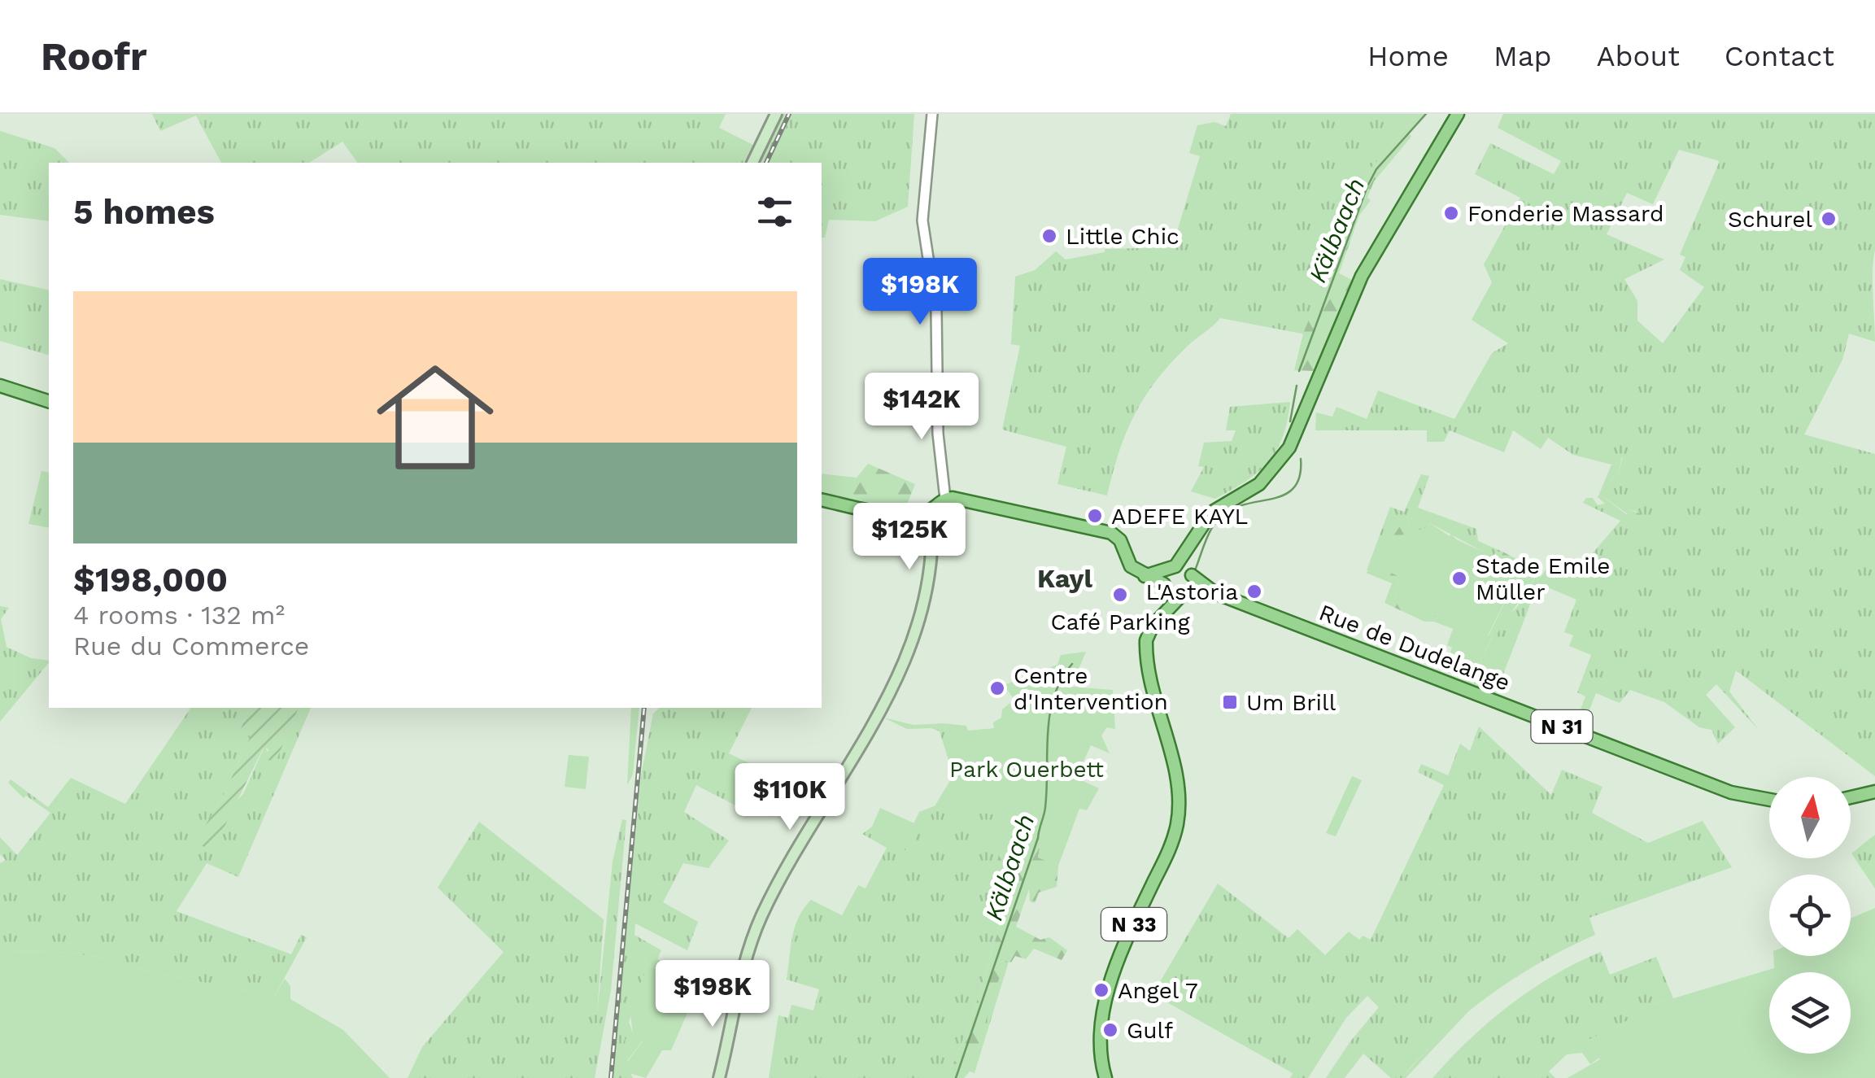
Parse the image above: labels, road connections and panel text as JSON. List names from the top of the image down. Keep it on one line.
{"streets":{"main road":["Rue de Dudelange","N 31","N 33"]},"crossings":[["Rue de Dudelange","N 33"]],"districts":["Kayl"],"water":["Kälbaach"],"parks":["Park Ouerbett"],"places":{"other":["Fonderie Massard","Schurel","Little Chic","ADEFE KAYL","Stade Emile Müller","L'Astoria","Café Parking","Centre d'Intervention","Angel 7","Gulf"],"transit":["Um Brill"]},"north":"top","page":{"header":"Roofr","nav":["Home","Map","About","Contact"],"heading":"5 homes","price":["$198K","$142K","$125K","$110K","$198K"],"list":[{"name":"$198,000","note":"4 rooms · 132 m² · Rue du Commerce"}]}}
